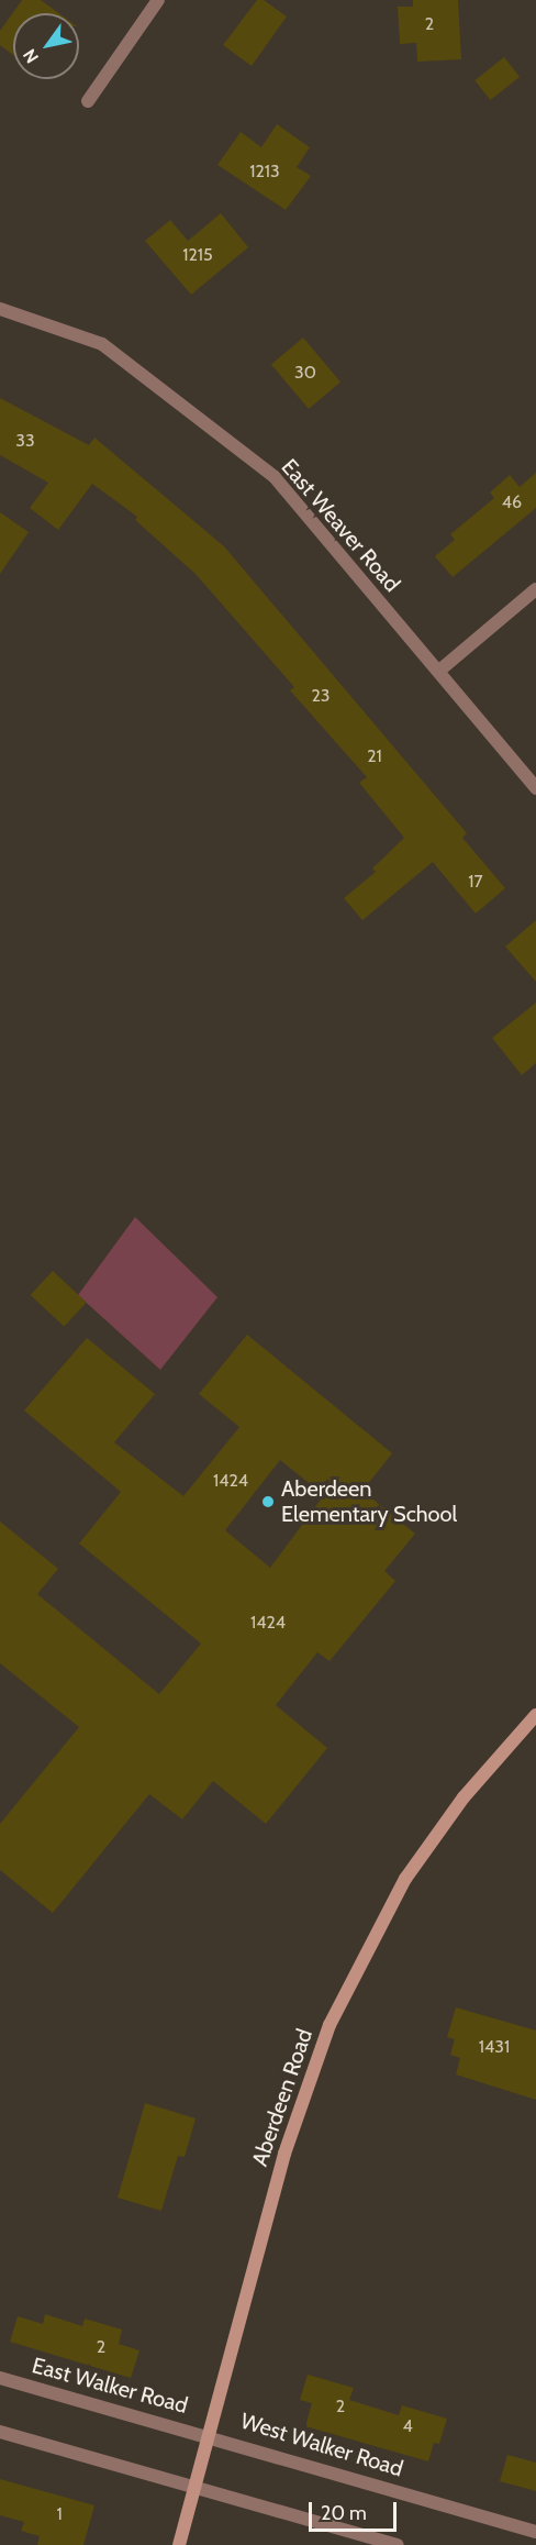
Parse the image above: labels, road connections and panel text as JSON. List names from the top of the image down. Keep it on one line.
{"streets":{"main road":["Aberdeen Road"],"street":["East Weaver Road","East Walker Road","West Walker Road"]},"crossings":[["Aberdeen Road","East Walker Road"],["Aberdeen Road","West Walker Road"],["East Walker Road","West Walker Road"]],"places":["Aberdeen Elementary School"],"house_numbers":["2","1213","1215","30","33","46","23","21","17","1424","1424","1431","2","2","4","1"],"scale_bar":"20 m","north":"bottom left"}
